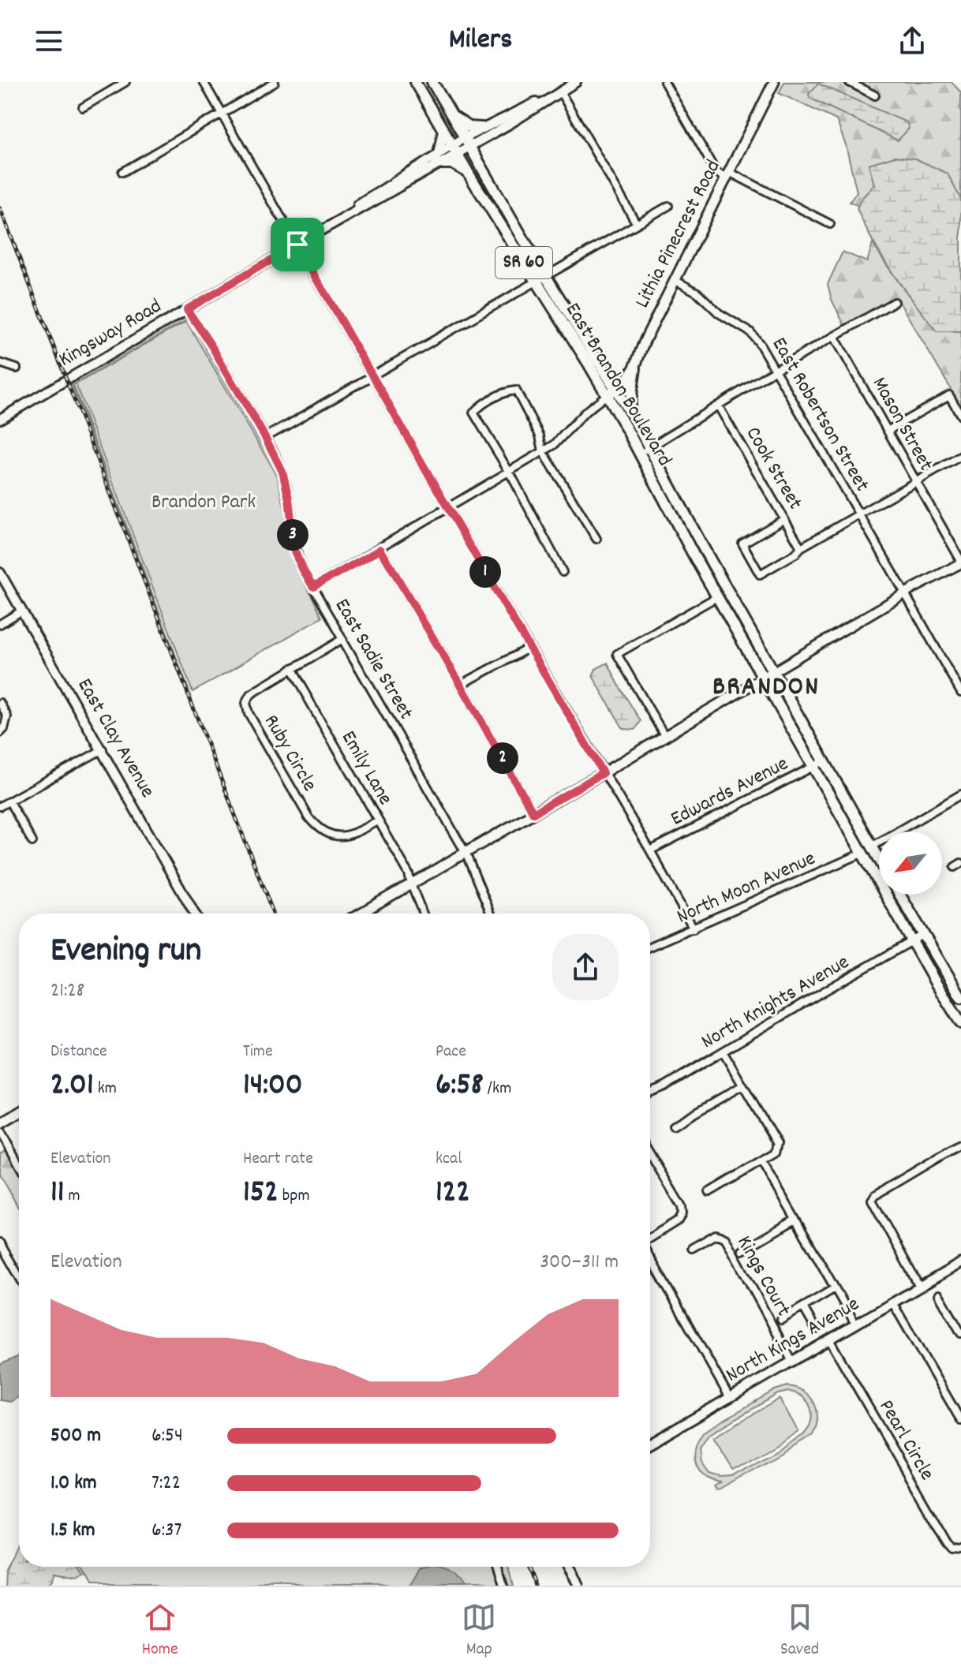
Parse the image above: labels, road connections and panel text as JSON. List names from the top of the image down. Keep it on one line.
{"streets":{"highway":["SR 60","East Brandon Boulevard"],"main road":["Lithia Pinecrest Road"],"street":["Kingsway Road","East Robertson Street","Mason Street","Cook Street","East Sadie Street","East Clay Avenue","Ruby Circle","Emily Lane","Edwards Avenue","North Moon Avenue","North Knights Avenue","Kings Court","North Kings Avenue","Pearl Circle"]},"crossings":[["Lithia Pinecrest Road","East Brandon Boulevard"],["Lithia Pinecrest Road","East Robertson Street"],["SR 60","East Brandon Boulevard"],["SR 60","Edwards Avenue"],["SR 60","North Moon Avenue"],["SR 60","North Knights Avenue"],["Kingsway Road","East Brandon Boulevard"],["Kingsway Road","East Sadie Street"],["East Sadie Street","Ruby Circle"],["Ruby Circle","Emily Lane"],["Kings Court","North Kings Avenue"],["North Kings Avenue","Pearl Circle"]],"districts":["BRANDON"],"parks":["Brandon Park"],"north":"bottom left","page":{"header":"Milers","pins":["3","1","2"],"heading":["Evening run","21:28"],"stats":[["Distance","2.01 km"],["Time","14:00"],["Pace","6:58 /km"],["Elevation","11 m"],["Heart rate","152 bpm"],["kcal","122"]],"chart":["Elevation","300–311 m"],"list":[{"name":"500 m","note":"6:54"},{"name":"1.0 km","note":"7:22"},{"name":"1.5 km","note":"6:37"}],"tabs":["Home","Map","Saved"]}}
